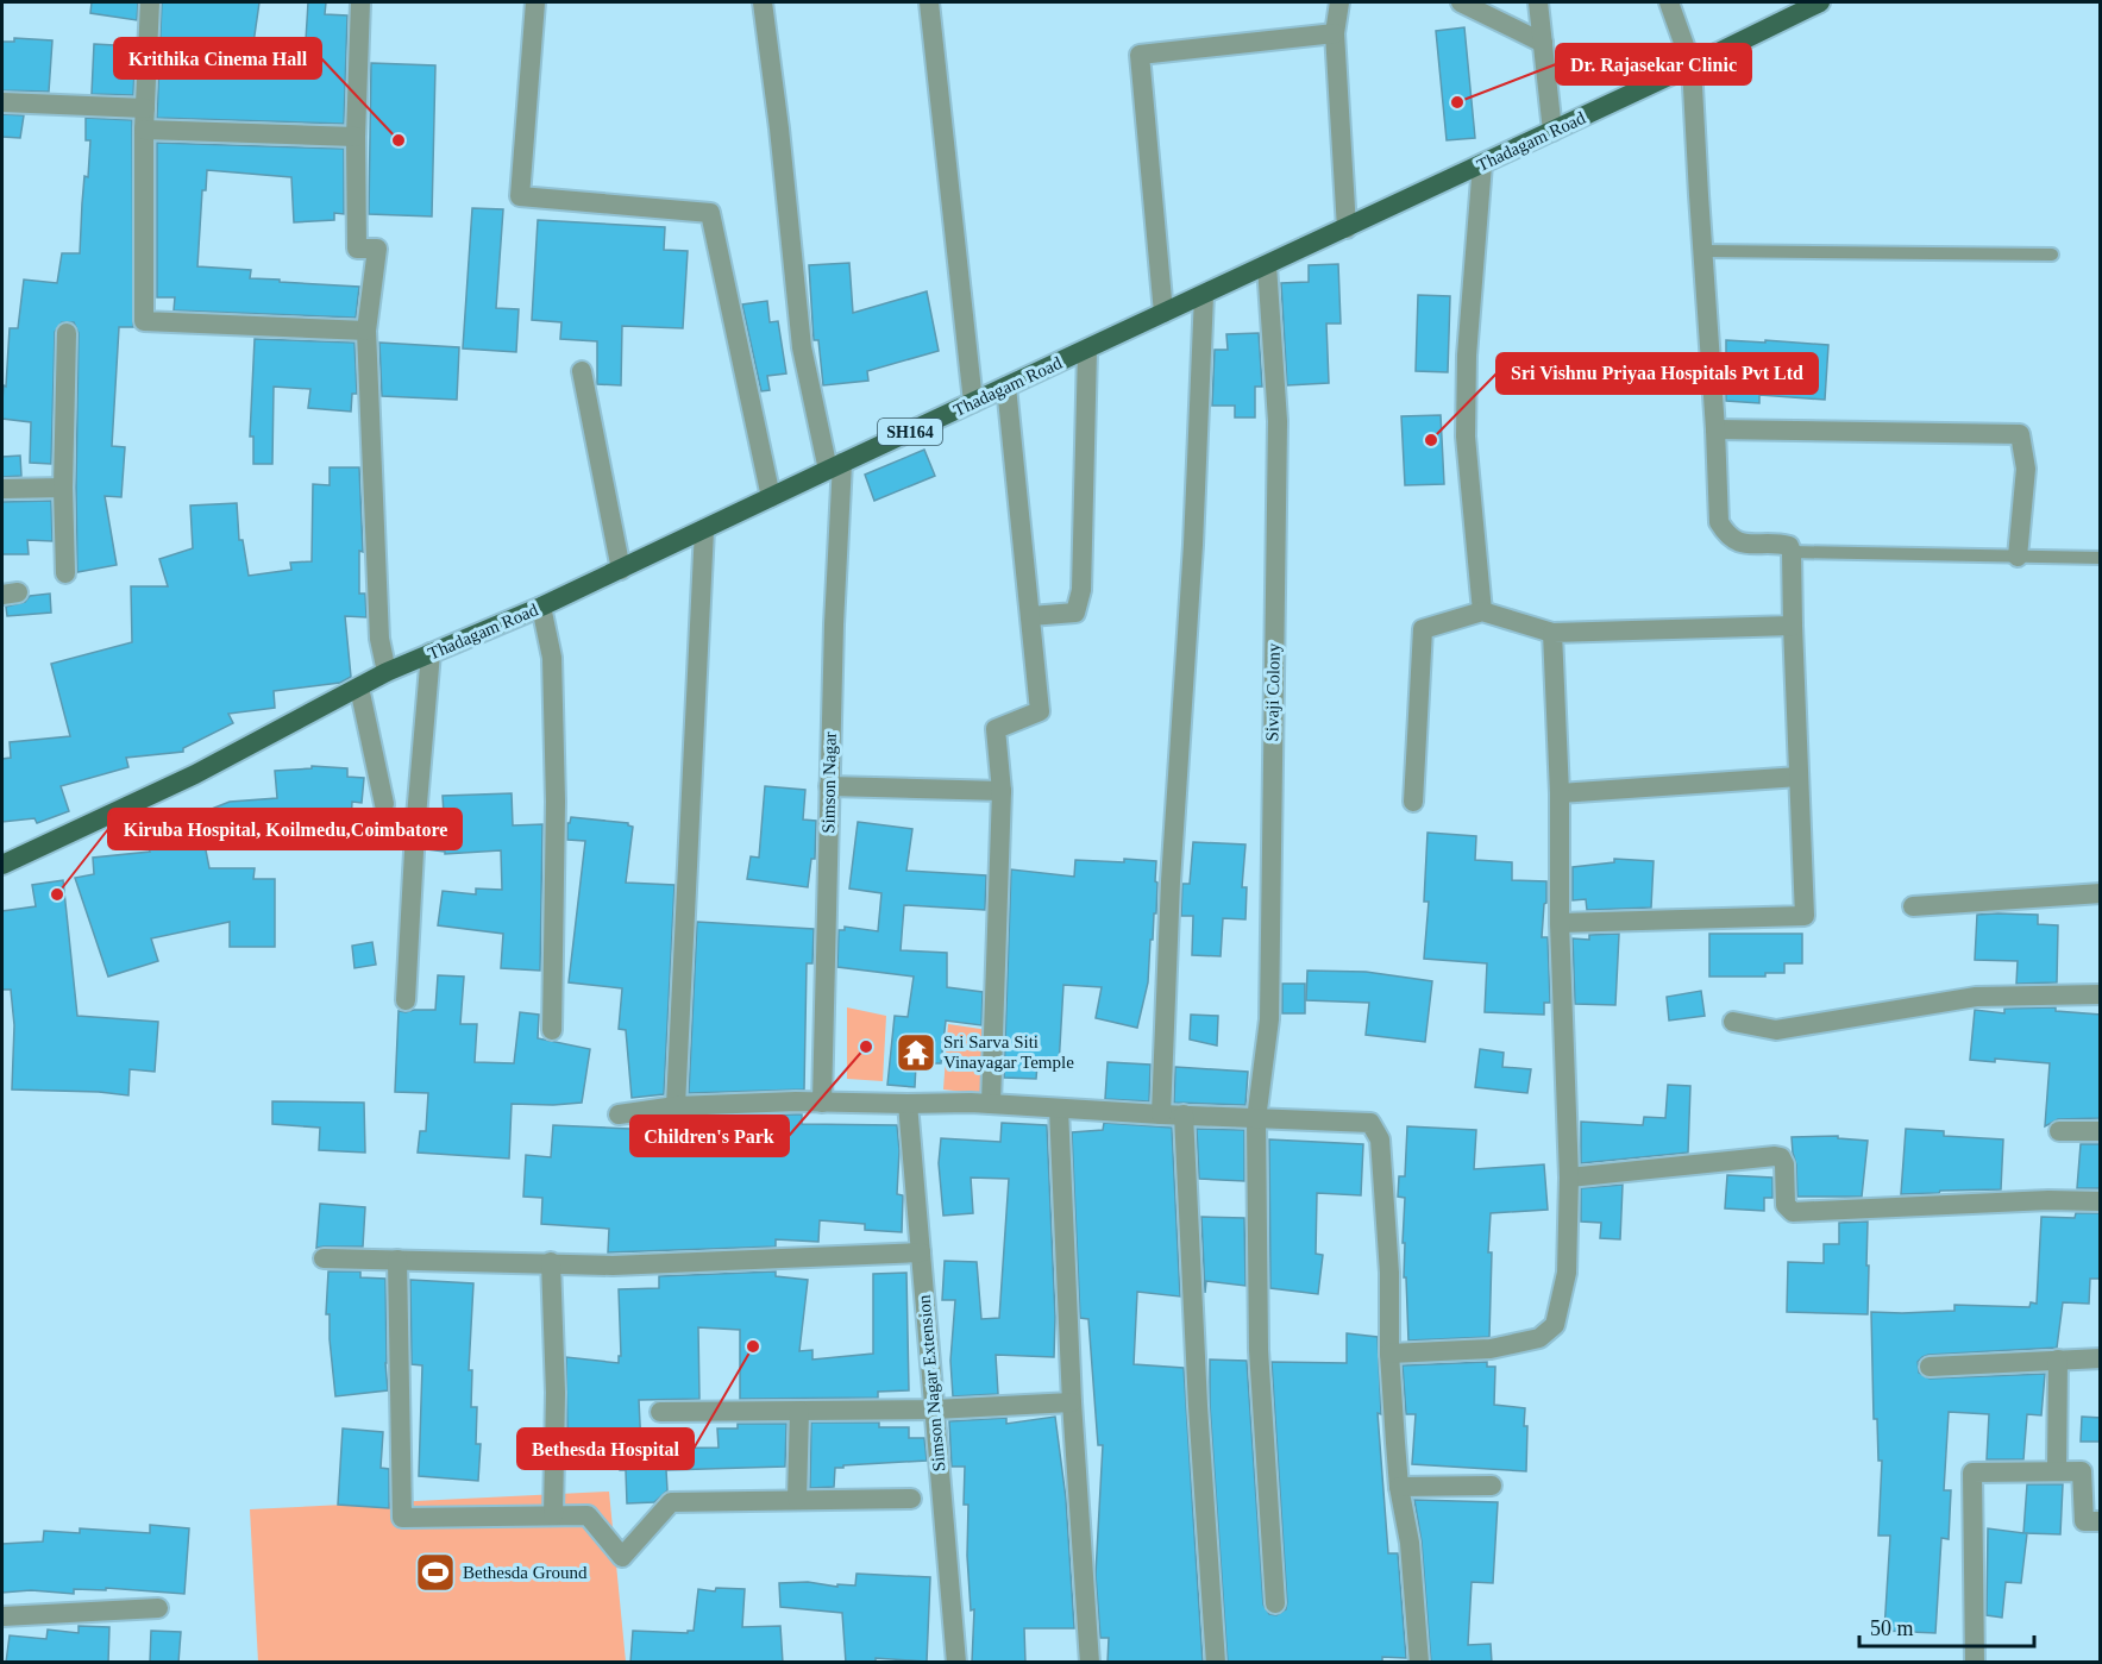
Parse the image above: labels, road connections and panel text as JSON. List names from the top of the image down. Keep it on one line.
{"streets":{"main road":["Thadagam Road","SH164"],"street":["Sivaji Colony","Simson Nagar","Simson Nagar Extension"]},"crossings":[["Thadagam Road","Sivaji Colony"],["Thadagam Road","Simson Nagar"]],"places":{"other":["Dr. Rajasekar Clinic","Krithika Cinema Hall","Sri Vishnu Priyaa Hospitals Pvt Ltd","Kiruba Hospital, Koilmedu,Coimbatore","Children's Park","Bethesda Hospital"],"temple":["Sri Sarva Siti Vinayagar Temple"],"sports":["Bethesda Ground"]},"scale_bar":"50 m"}
